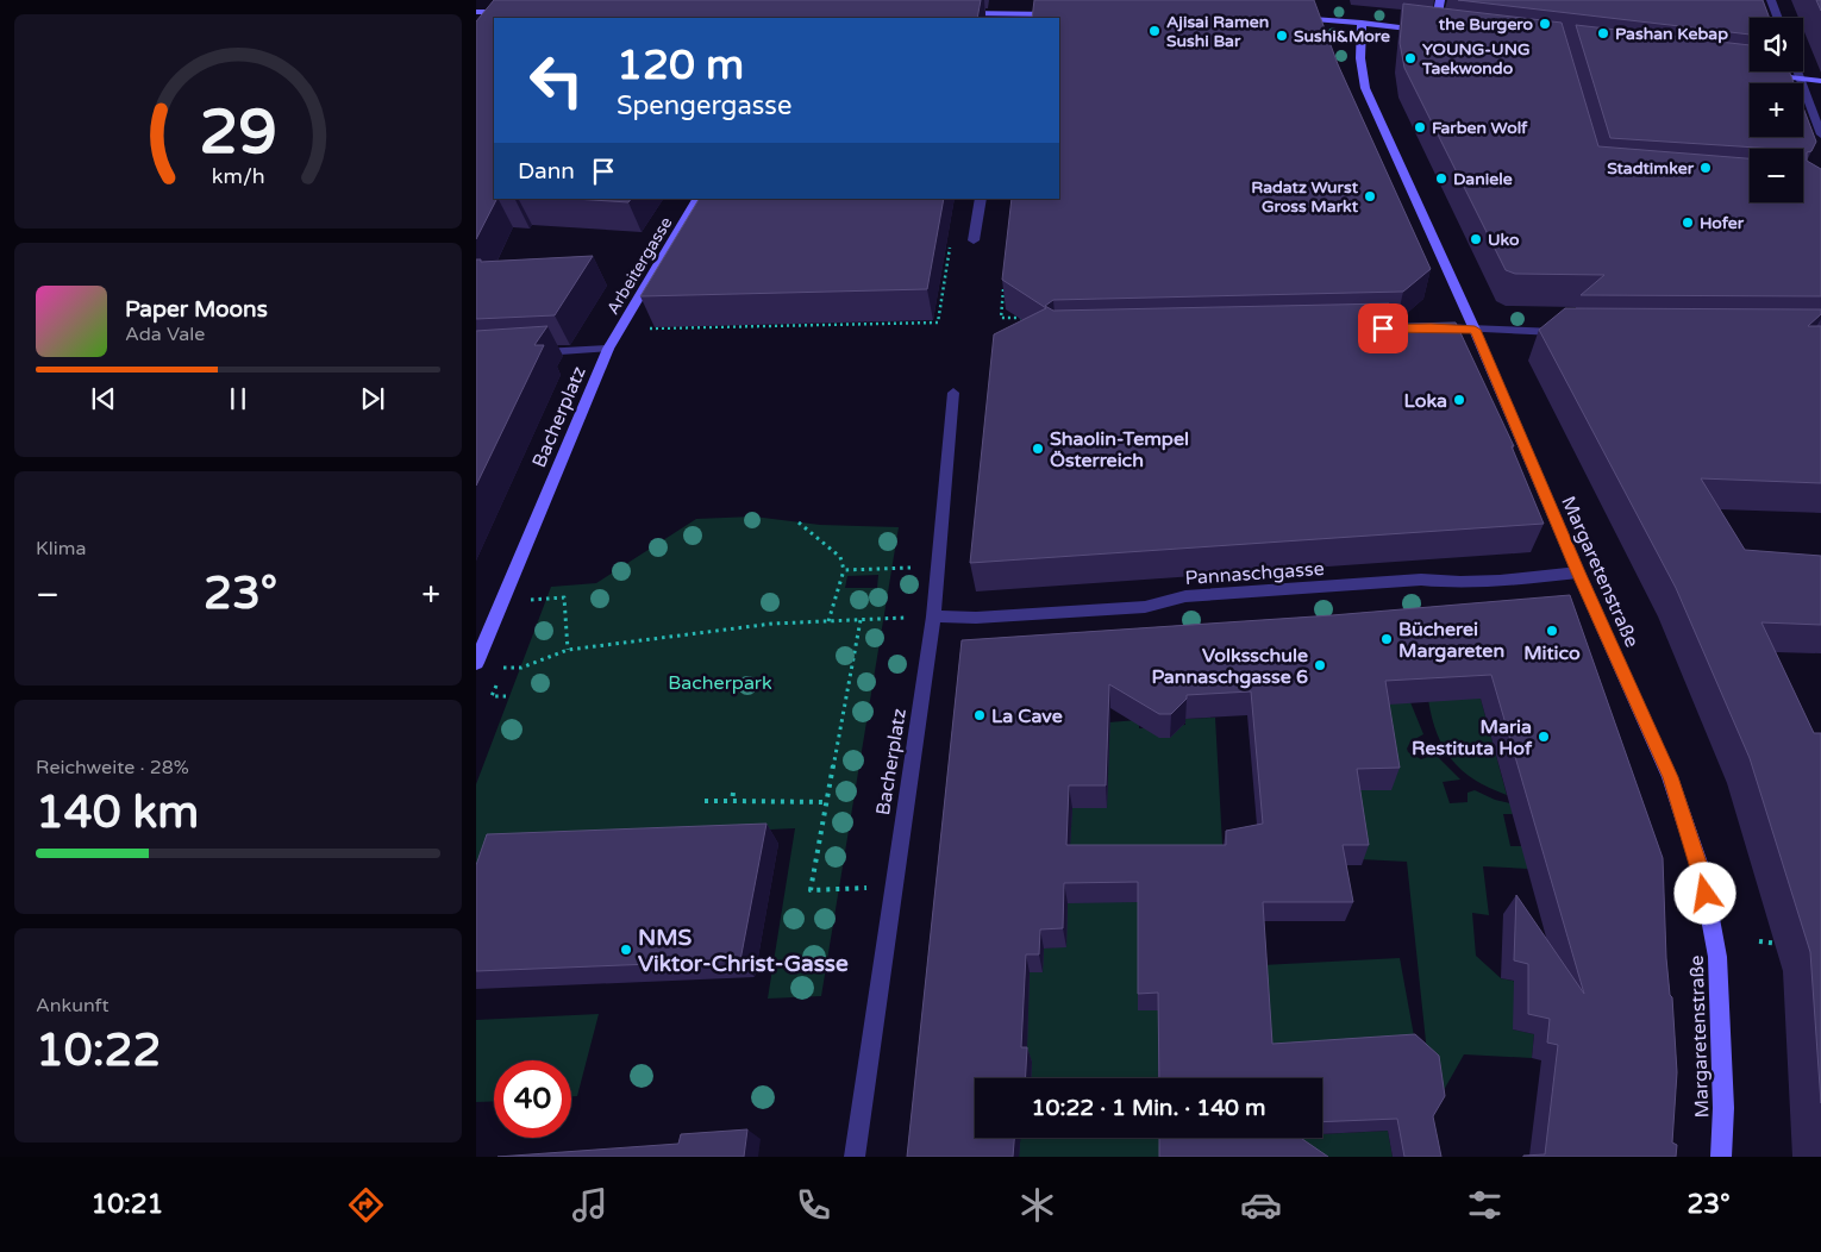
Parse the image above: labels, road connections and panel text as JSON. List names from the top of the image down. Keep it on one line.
{"streets":{"street":["Arbeitergasse","Bacherplatz","Margaretenstraße","Pannaschgasse"]},"crossings":[["Arbeitergasse","Bacherplatz"],["Bacherplatz","Pannaschgasse"],["Margaretenstraße","Pannaschgasse"]],"parks":["Bacherpark"],"places":["the Burgero","Ajisai Ramen Sushi Bar","Pashan Kebap","Sushi&More","YOUNG-UNG Taekwondo","Farben Wolf","Stadtimker","Daniele","Radatz Wurst Gross Markt","Hofer","Uko","Loka","Shaolin-Tempel Österreich","Mitico","Bücherei Margareten","Volksschule Pannaschgasse 6","La Cave","Maria Restituta Hof","NMS Viktor-Christ-Gasse"],"page":{"map_buttons":["+","−"],"turn":["120 m","Spengergasse"],"then":"Dann","song":["Paper Moons","Ada Vale"],"tile":["Klima",["Reichweite · 28%","140 km"],["Ankunft","10:22"]],"heat":["−","23°","+"],"limit":"40","trip":"10:22 · 1 Min. · 140 m","tabs":["10:21","23°"],"gauge":["29","km/h"]}}
